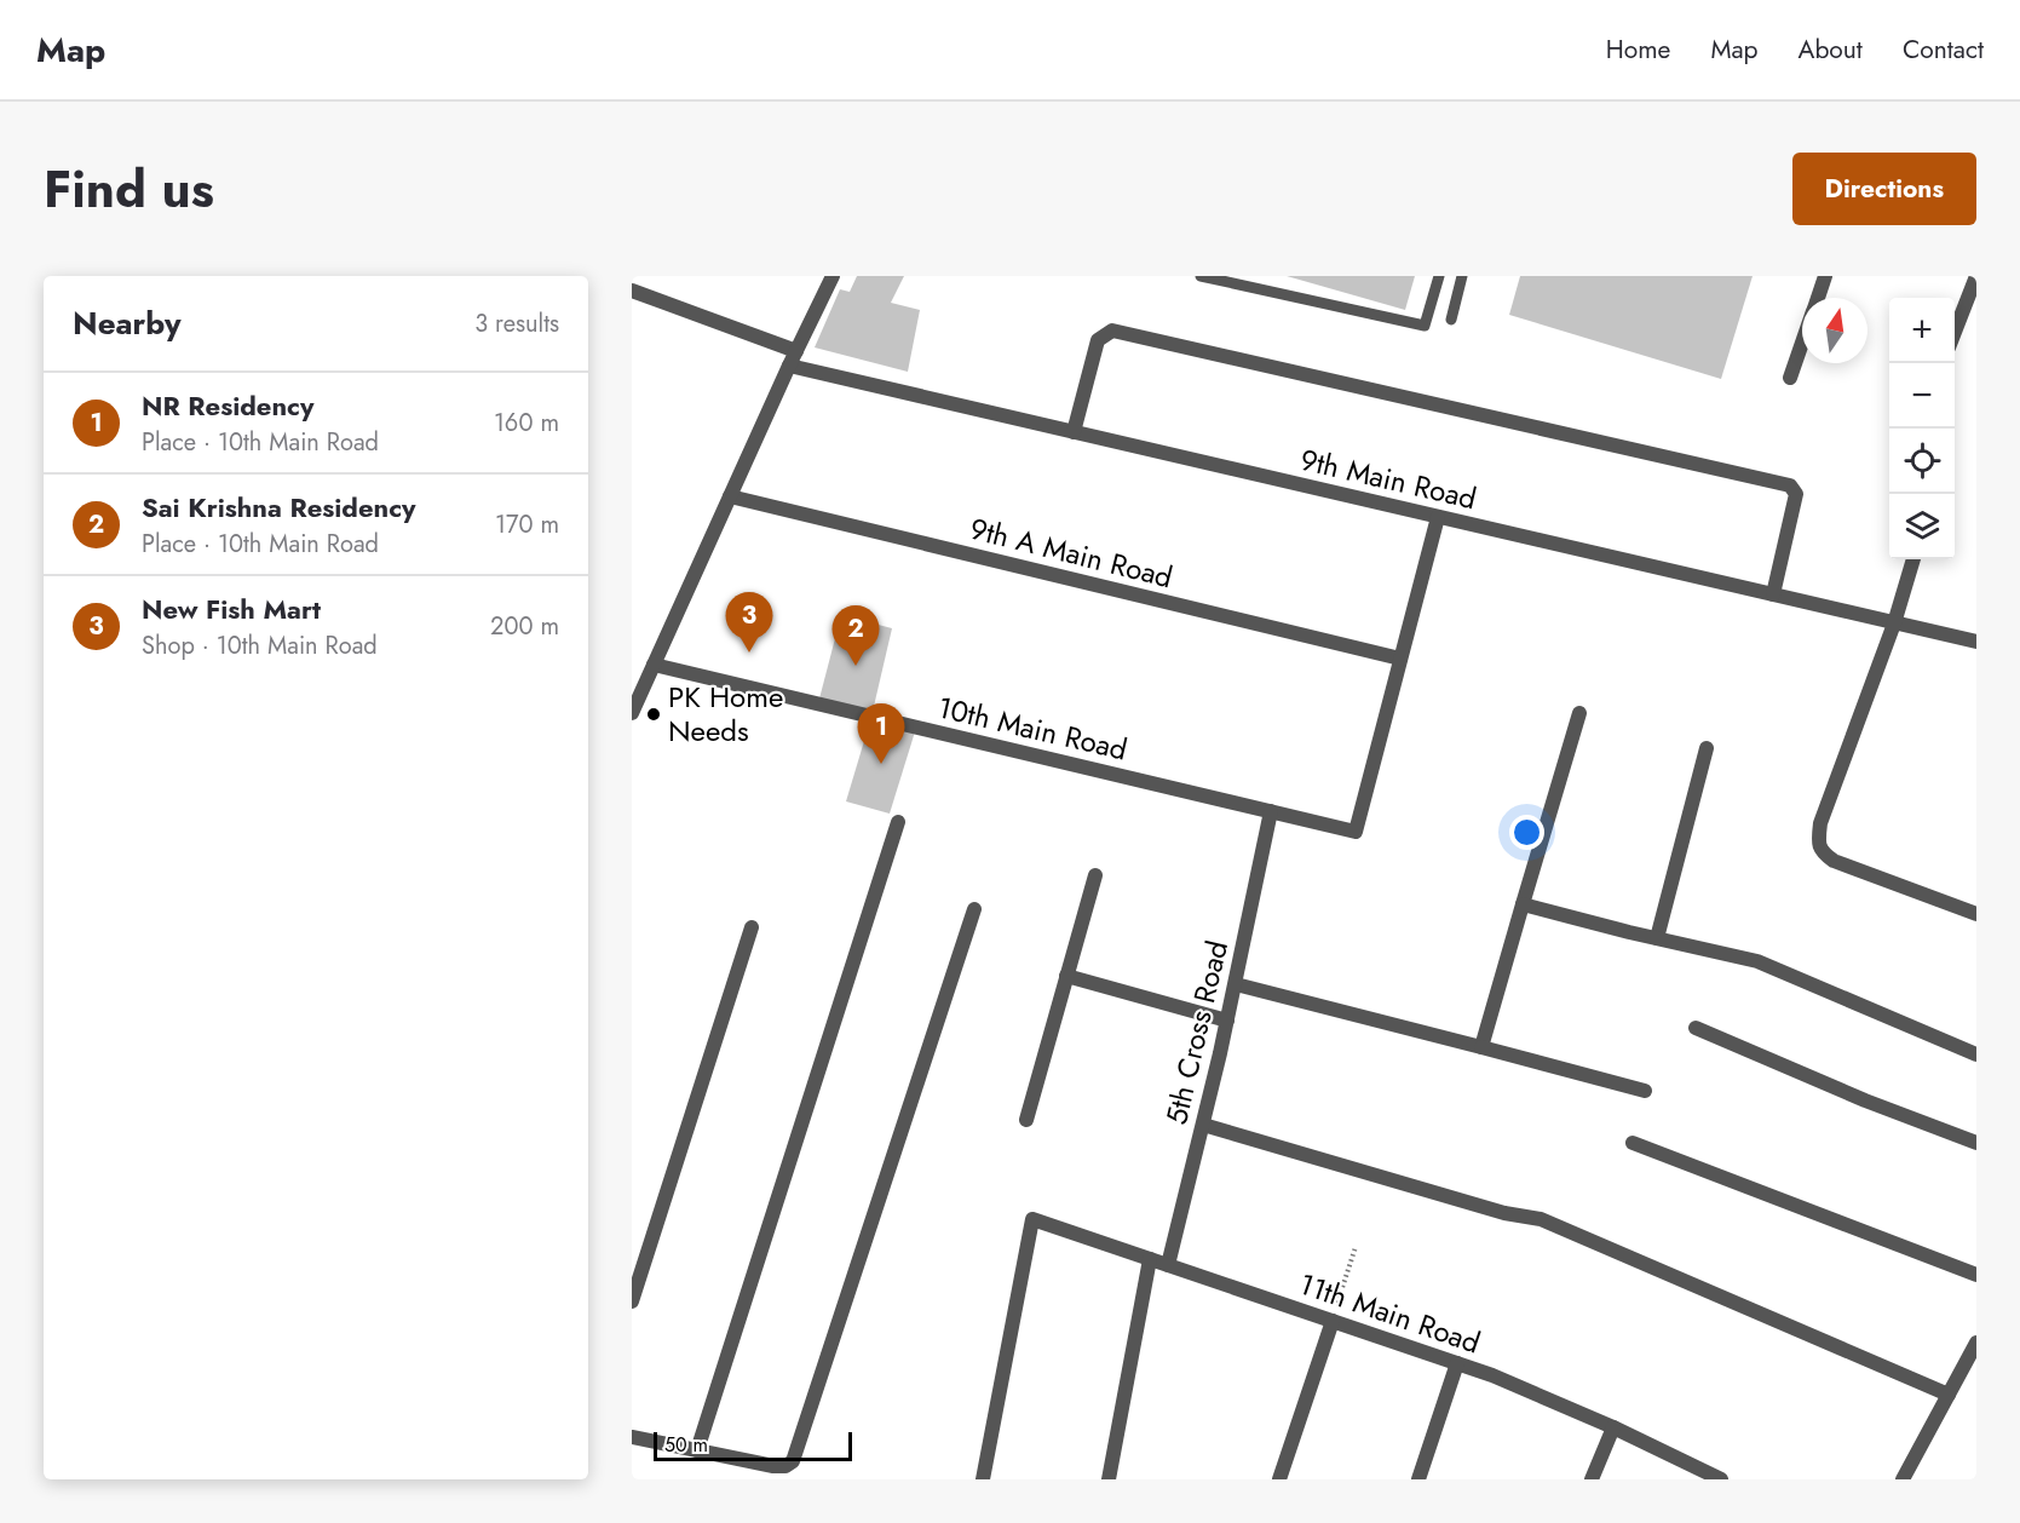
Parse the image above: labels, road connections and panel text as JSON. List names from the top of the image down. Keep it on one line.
{"streets":{"street":["9th Main Road","9th A Main Road","10th Main Road","5th Cross Road","11th Main Road"]},"crossings":[["9th A Main Road","10th Main Road"],["10th Main Road","5th Cross Road"],["5th Cross Road","11th Main Road"]],"places":["PK Home Needs"],"scale_bar":"50 m","north":"top","page":{"header":"Map","nav":["Home","Map","About","Contact"],"title":"Find us","buttons":"Directions","heading":["Nearby","3 results"],"map_buttons":["+","−"],"list":[{"mark":"1","name":"NR Residency","note":"Place · 10th Main Road","value":"160 m"},{"mark":"2","name":"Sai Krishna Residency","note":"Place · 10th Main Road","value":"170 m"},{"mark":"3","name":"New Fish Mart","note":"Shop · 10th Main Road","value":"200 m"}],"pins":["3","2","1"],"scale":"50 m"}}
